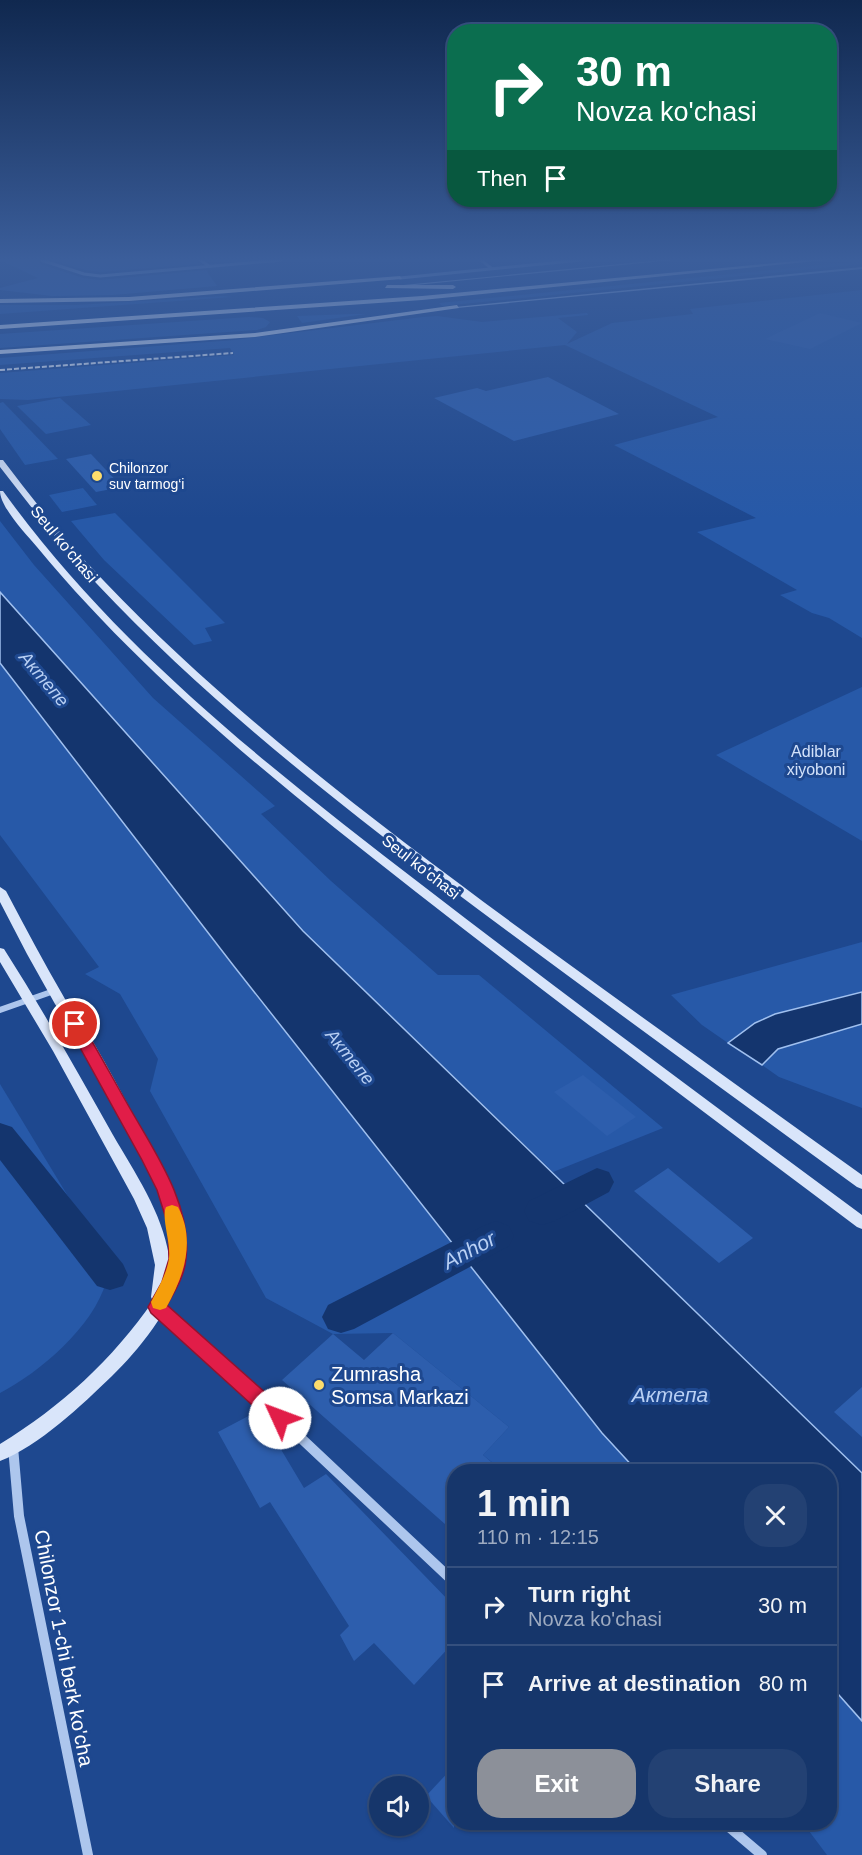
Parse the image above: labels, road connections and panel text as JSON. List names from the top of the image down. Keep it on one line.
{"streets":{"main road":["Seul ko'chasi"],"street":["Chilonzor 1-chi berk ko'cha"]},"water":["Актепе","Anhor","Актепа"],"parks":["Adiblar xiyoboni"],"places":["Chilonzor suv tarmog‘i","Zumrasha Somsa Markazi"],"page":{"turn":["30 m","Novza ko'chasi"],"then":"Then","heading":["1 min","110 m · 12:15"],"list":[{"name":"Turn right","note":"Novza ko'chasi","value":"30 m"},{"name":"Arrive at destination","value":"80 m"}],"buttons":["Exit","Share"]}}
